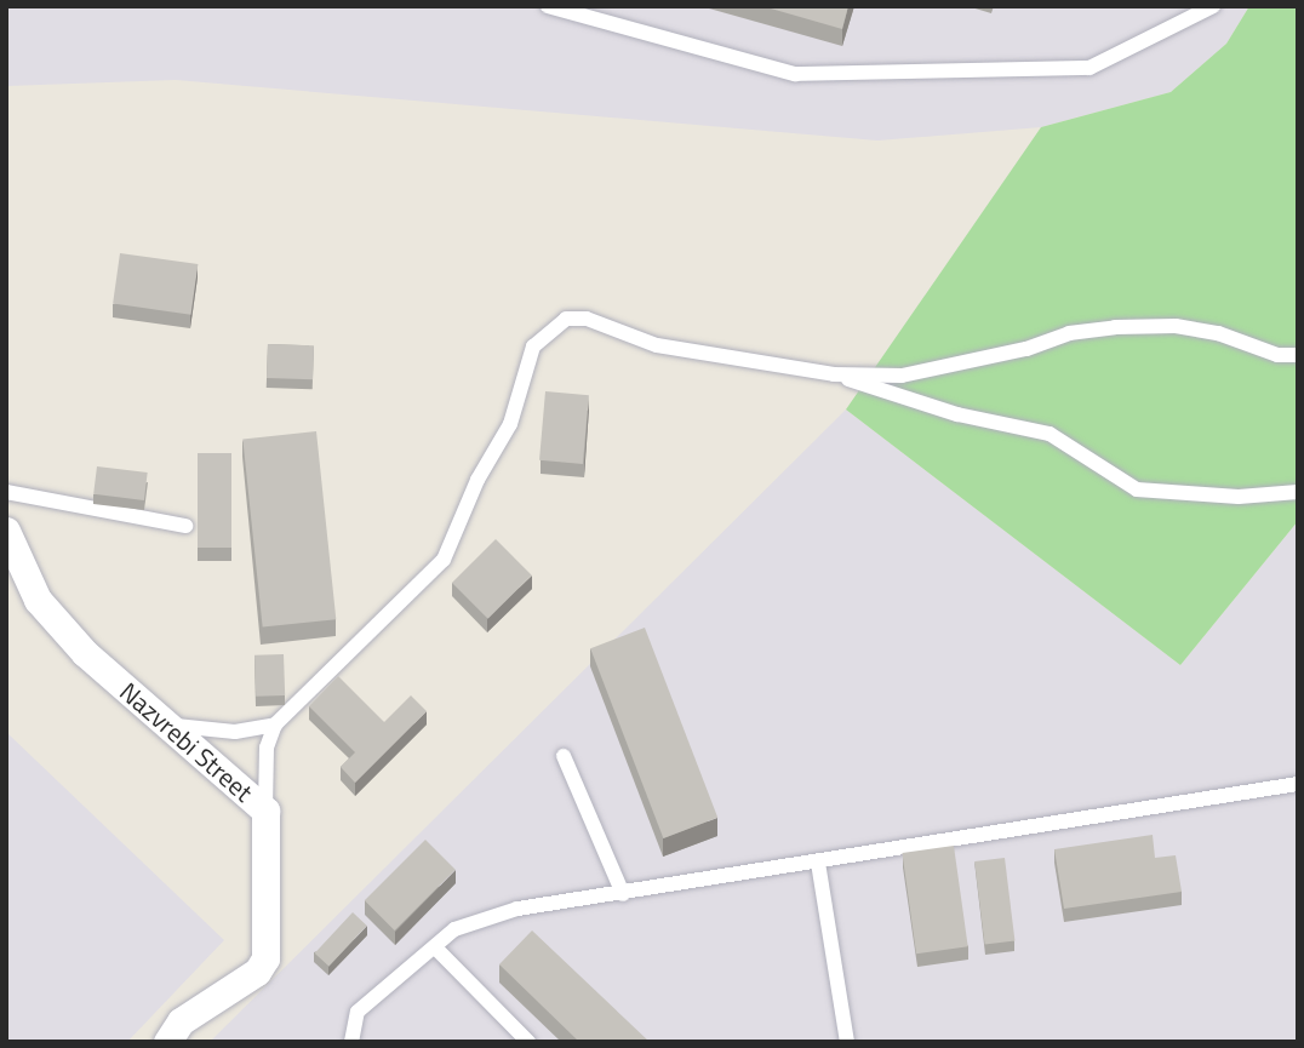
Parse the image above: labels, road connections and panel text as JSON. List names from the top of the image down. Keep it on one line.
{"streets":{"street":["Nazvrebi Street"]}}
